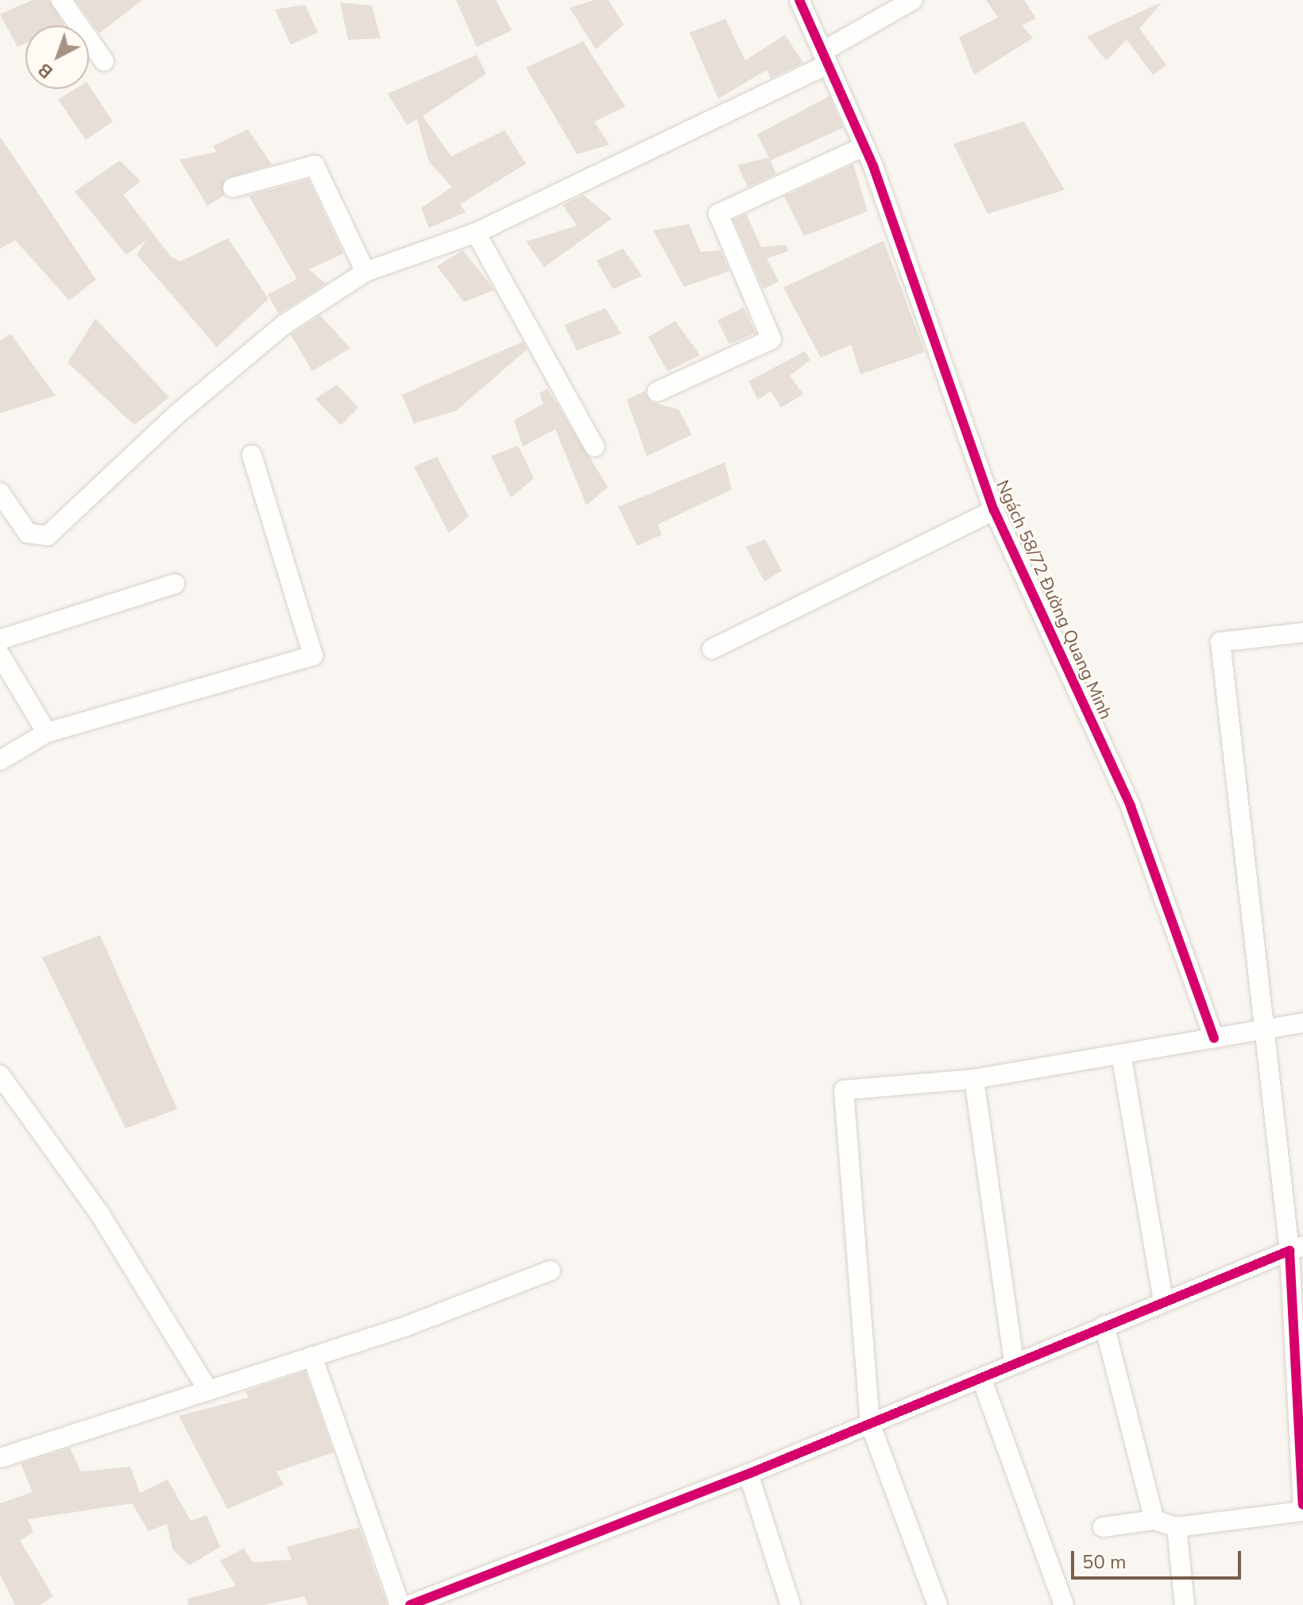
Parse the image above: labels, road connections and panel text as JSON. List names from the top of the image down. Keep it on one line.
{"streets":{"street":["Ngách 58/72 Đường Quang Minh"]},"scale_bar":"50 m","north":"bottom left"}
